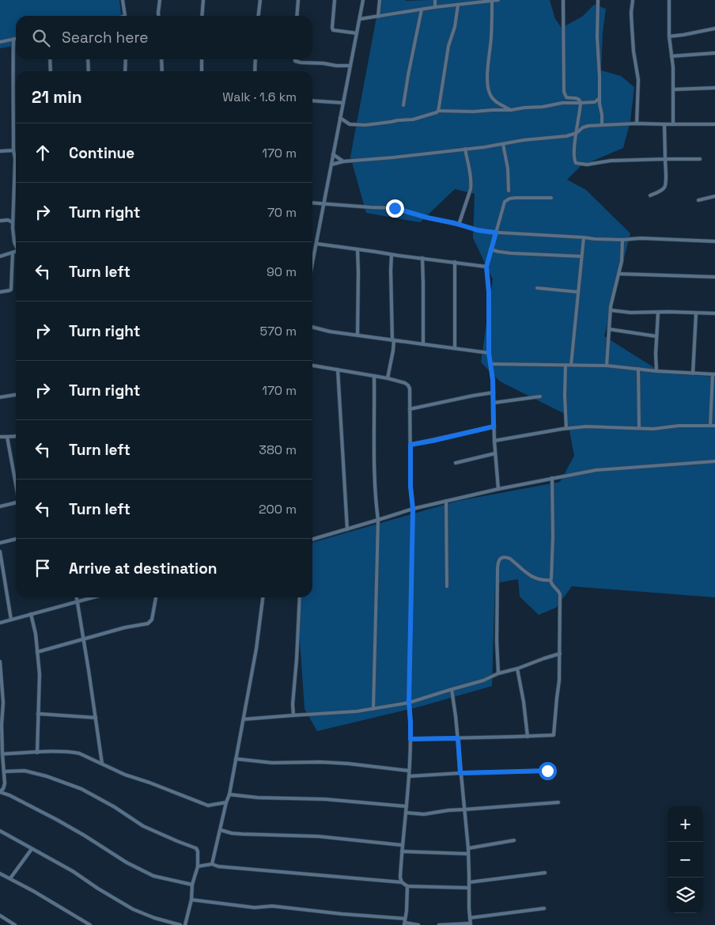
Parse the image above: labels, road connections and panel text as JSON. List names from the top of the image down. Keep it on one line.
{"page":{"search":"Search here","heading":["21 min","Walk · 1.6 km"],"list":[["Continue","170 m"],["Turn right","70 m"],["Turn left","90 m"],["Turn right","570 m"],["Turn right","170 m"],["Turn left","380 m"],["Turn left","200 m"],"Arrive at destination"],"map_buttons":["+","−"]}}
